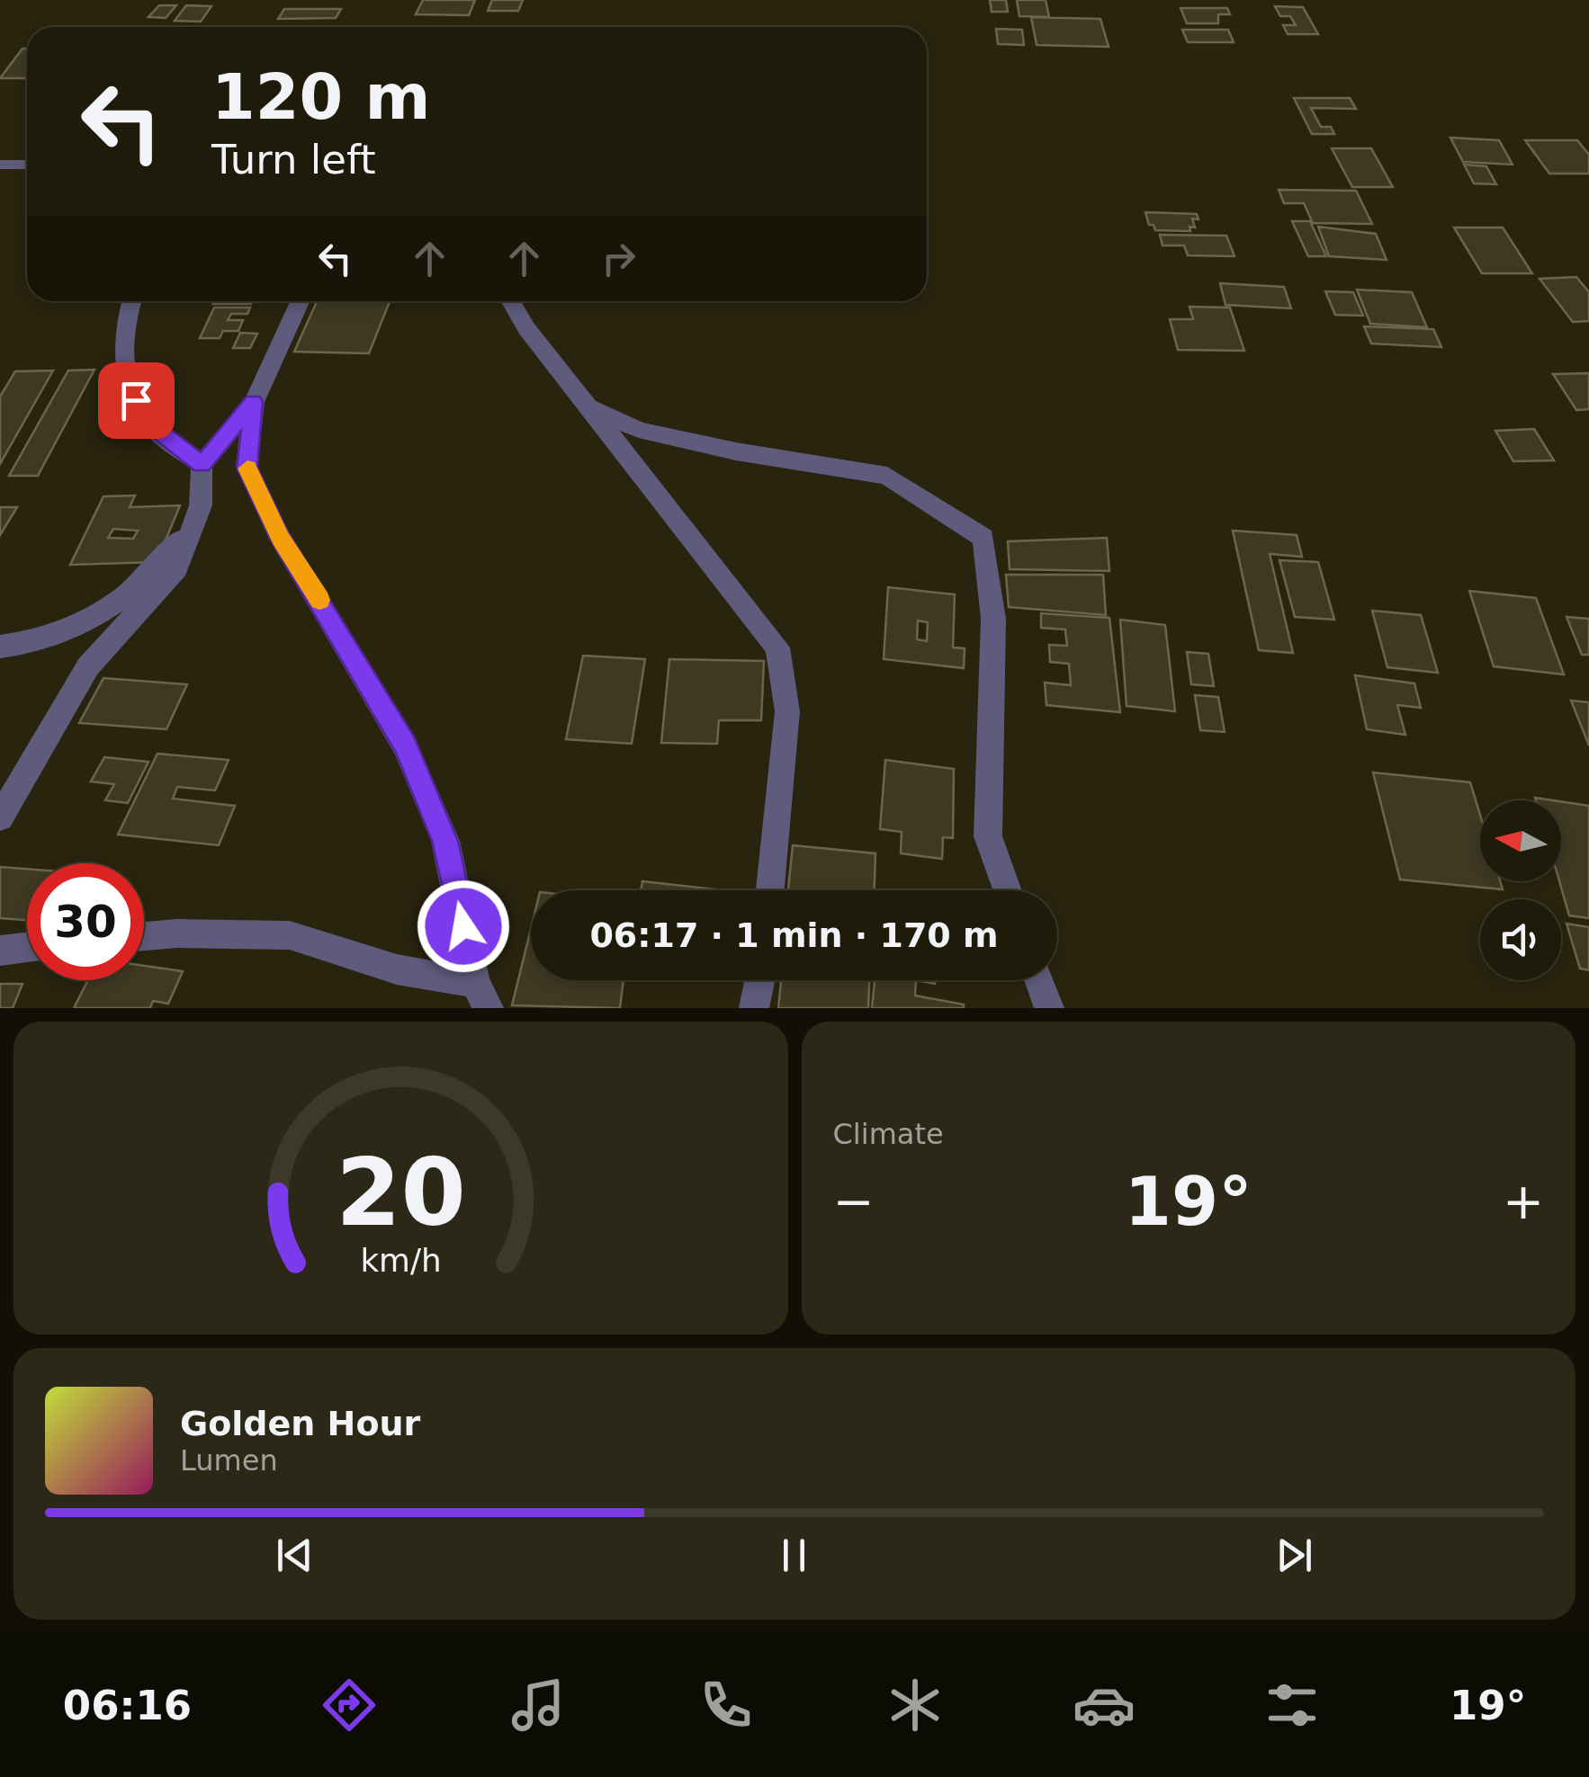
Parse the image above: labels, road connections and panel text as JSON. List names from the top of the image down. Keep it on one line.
{"north":"left","page":{"turn":["120 m","Turn left"],"limit":"30","trip":"06:17 · 1 min · 170 m","tile":"Climate","heat":["−","19°","+"],"song":["Golden Hour","Lumen"],"tabs":["06:16","19°"],"gauge":["20","km/h"]}}
